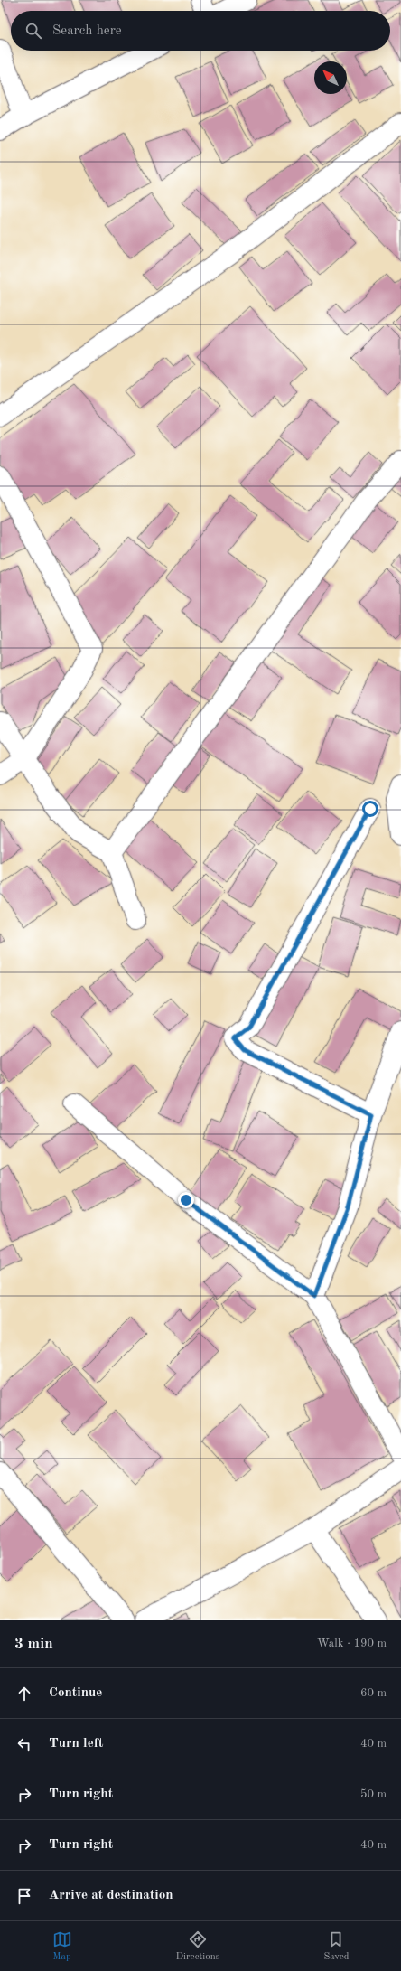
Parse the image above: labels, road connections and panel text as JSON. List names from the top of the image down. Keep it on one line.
{"north":"top left","page":{"search":"Search here","heading":["3 min","Walk · 190 m"],"list":[["Continue","60 m"],["Turn left","40 m"],["Turn right","50 m"],["Turn right","40 m"],"Arrive at destination"],"nav":["Map","Directions","Saved"]}}
